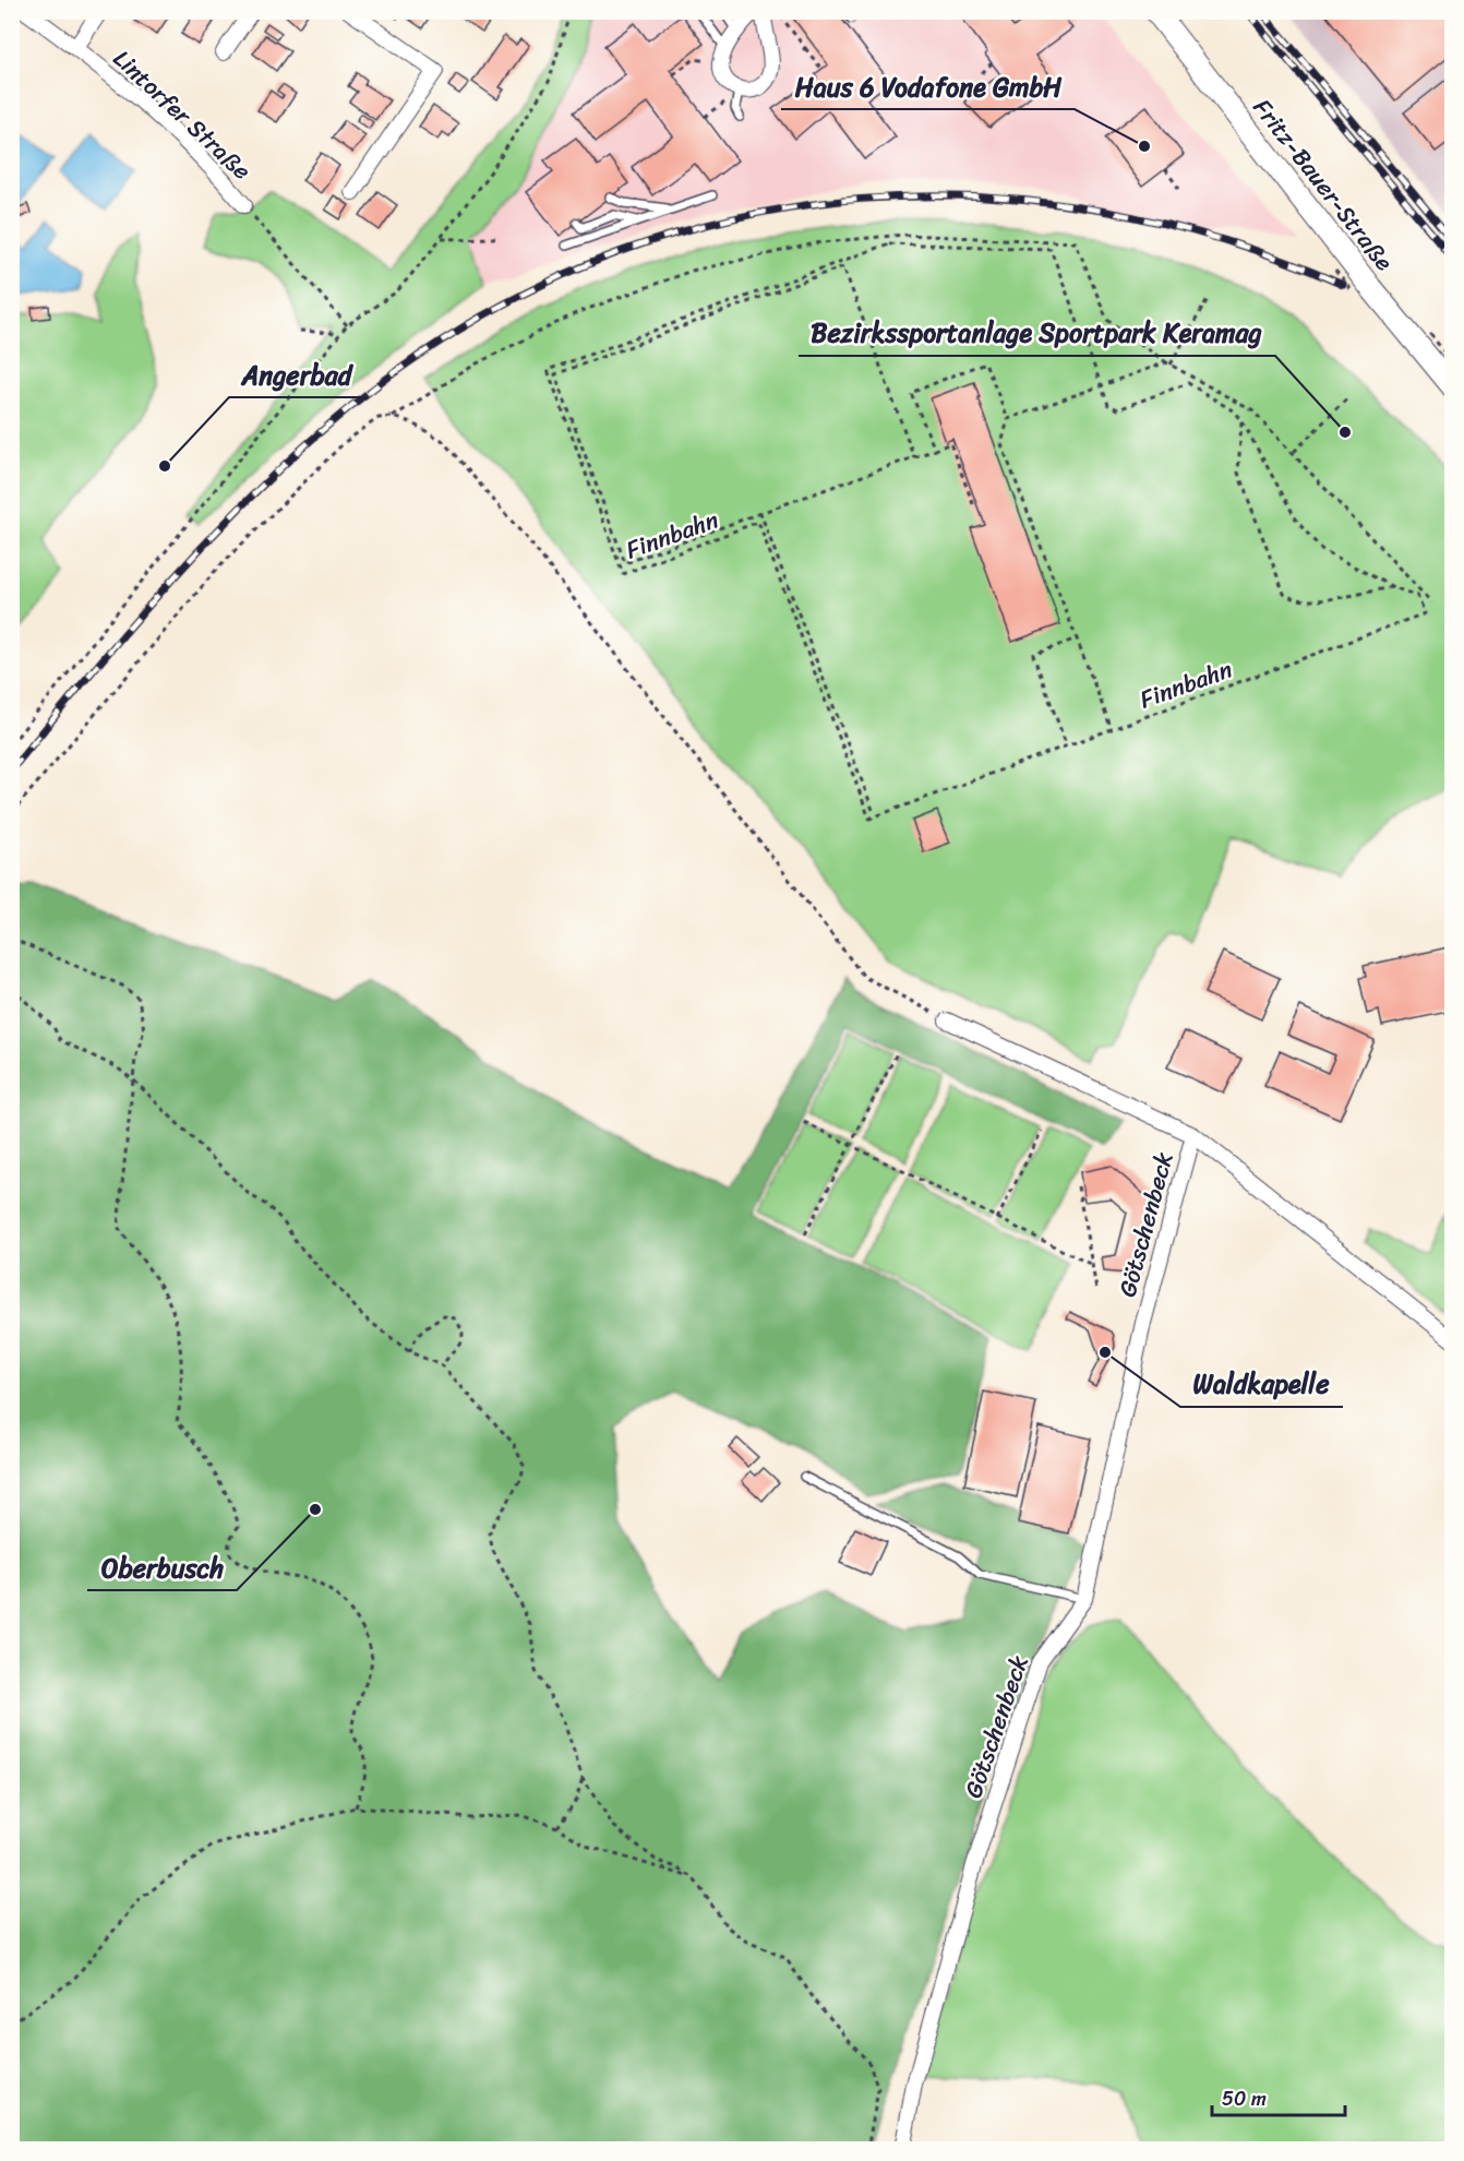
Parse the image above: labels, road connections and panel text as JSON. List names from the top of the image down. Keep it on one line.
{"streets":{"main road":["Fritz-Bauer-Straße"],"street":["Lintorfer Straße","Götschenbeck"],"path":["Finnbahn"]},"places":["Haus 6 Vodafone GmbH","Bezirkssportanlage Sportpark Keramag","Angerbad","Waldkapelle","Oberbusch"],"scale_bar":"50 m"}
